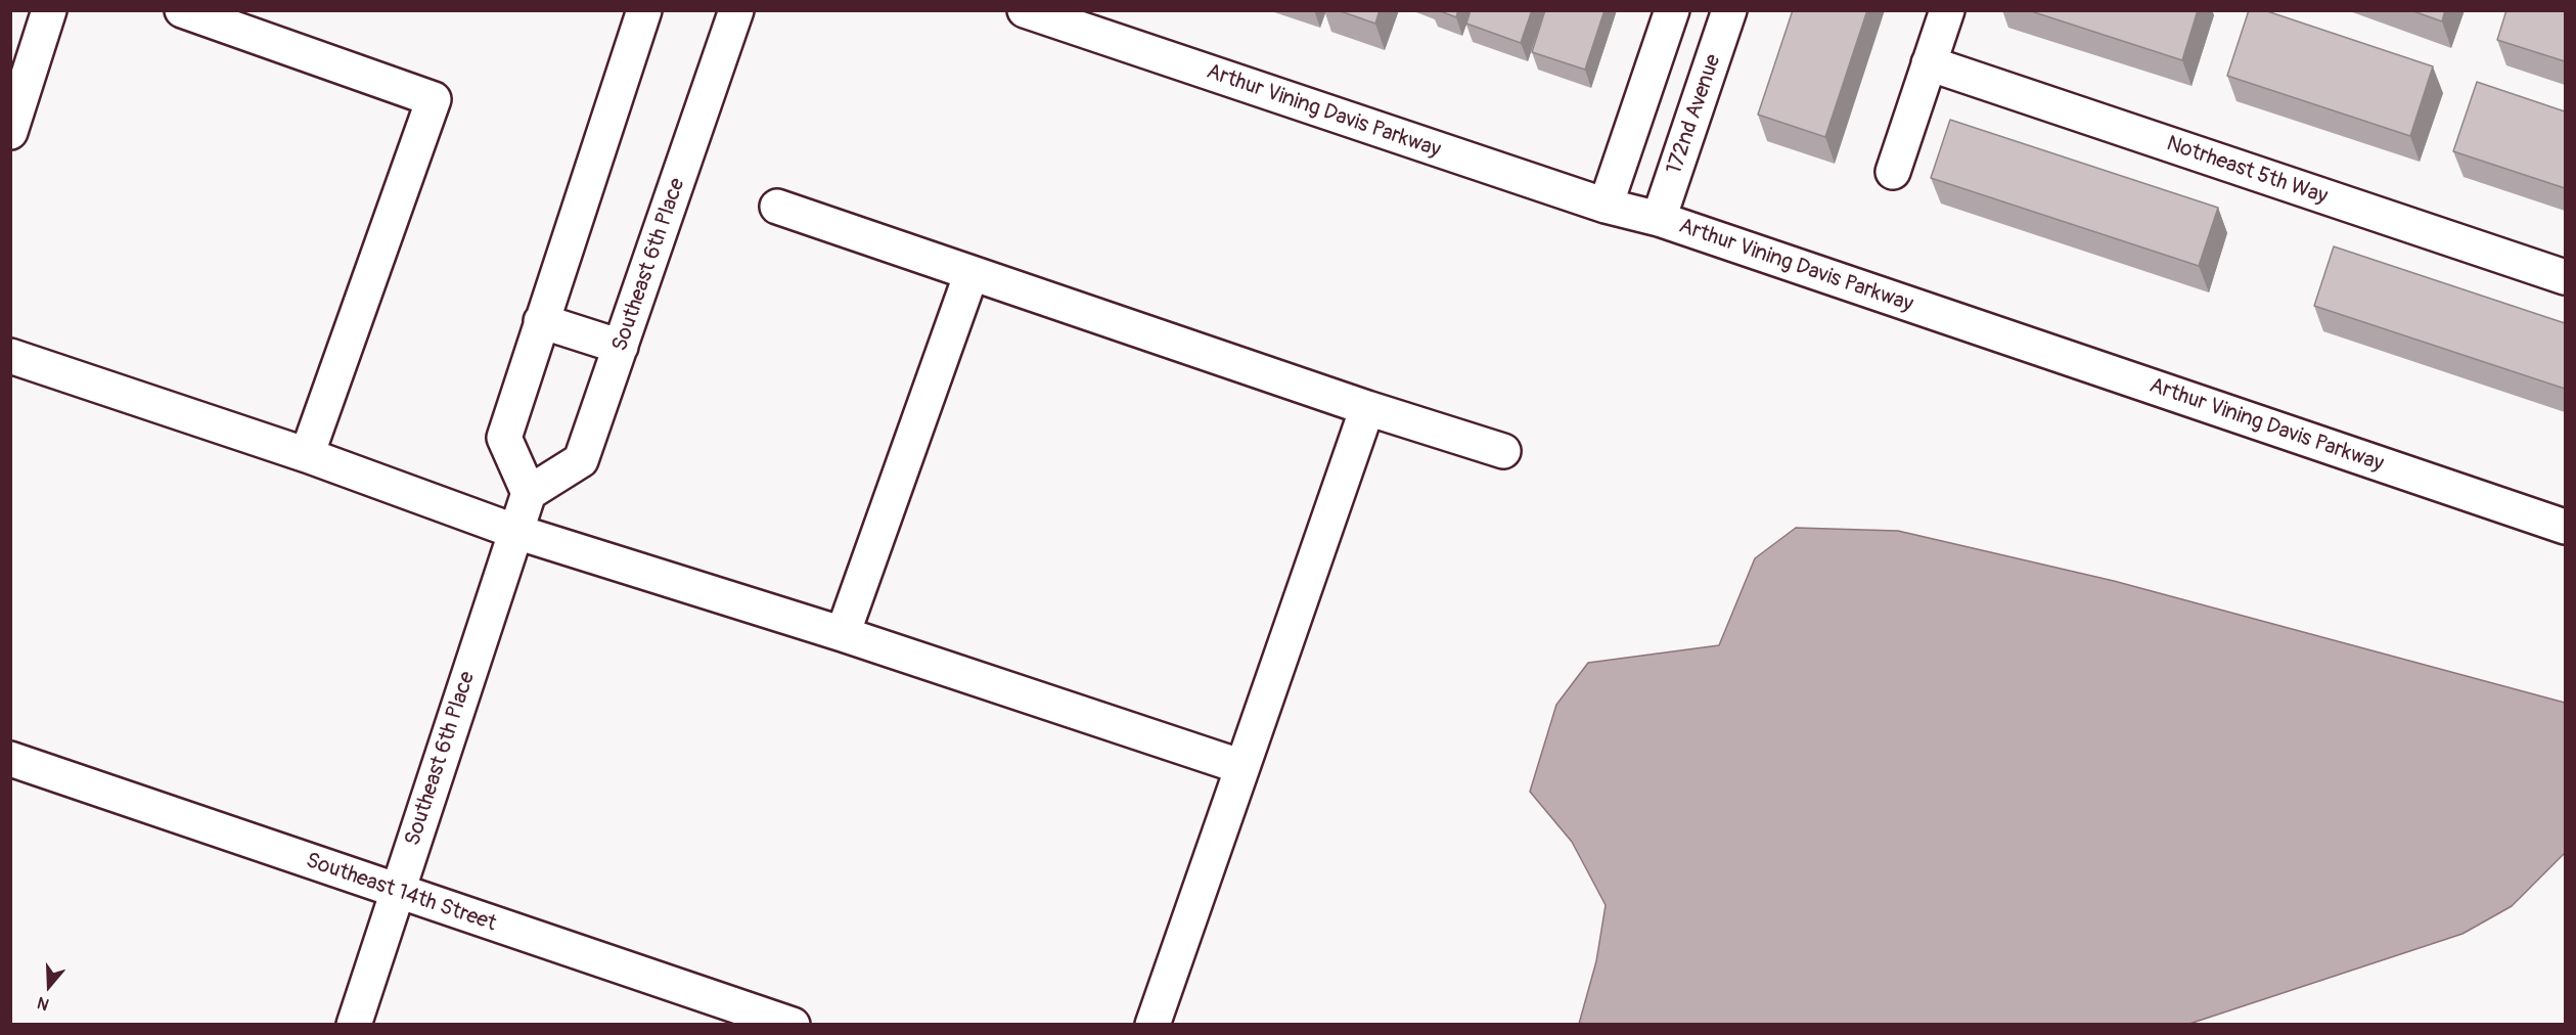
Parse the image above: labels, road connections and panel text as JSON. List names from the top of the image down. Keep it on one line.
{"streets":{"street":["Arthur Vining Davis Parkway","172nd Avenue","Notrheast 5th Way","Southeast 6th Place","Southeast 14th Street"]},"crossings":[["Arthur Vining Davis Parkway","172nd Avenue"],["Southeast 6th Place","Southeast 14th Street"]],"north":"bottom"}
